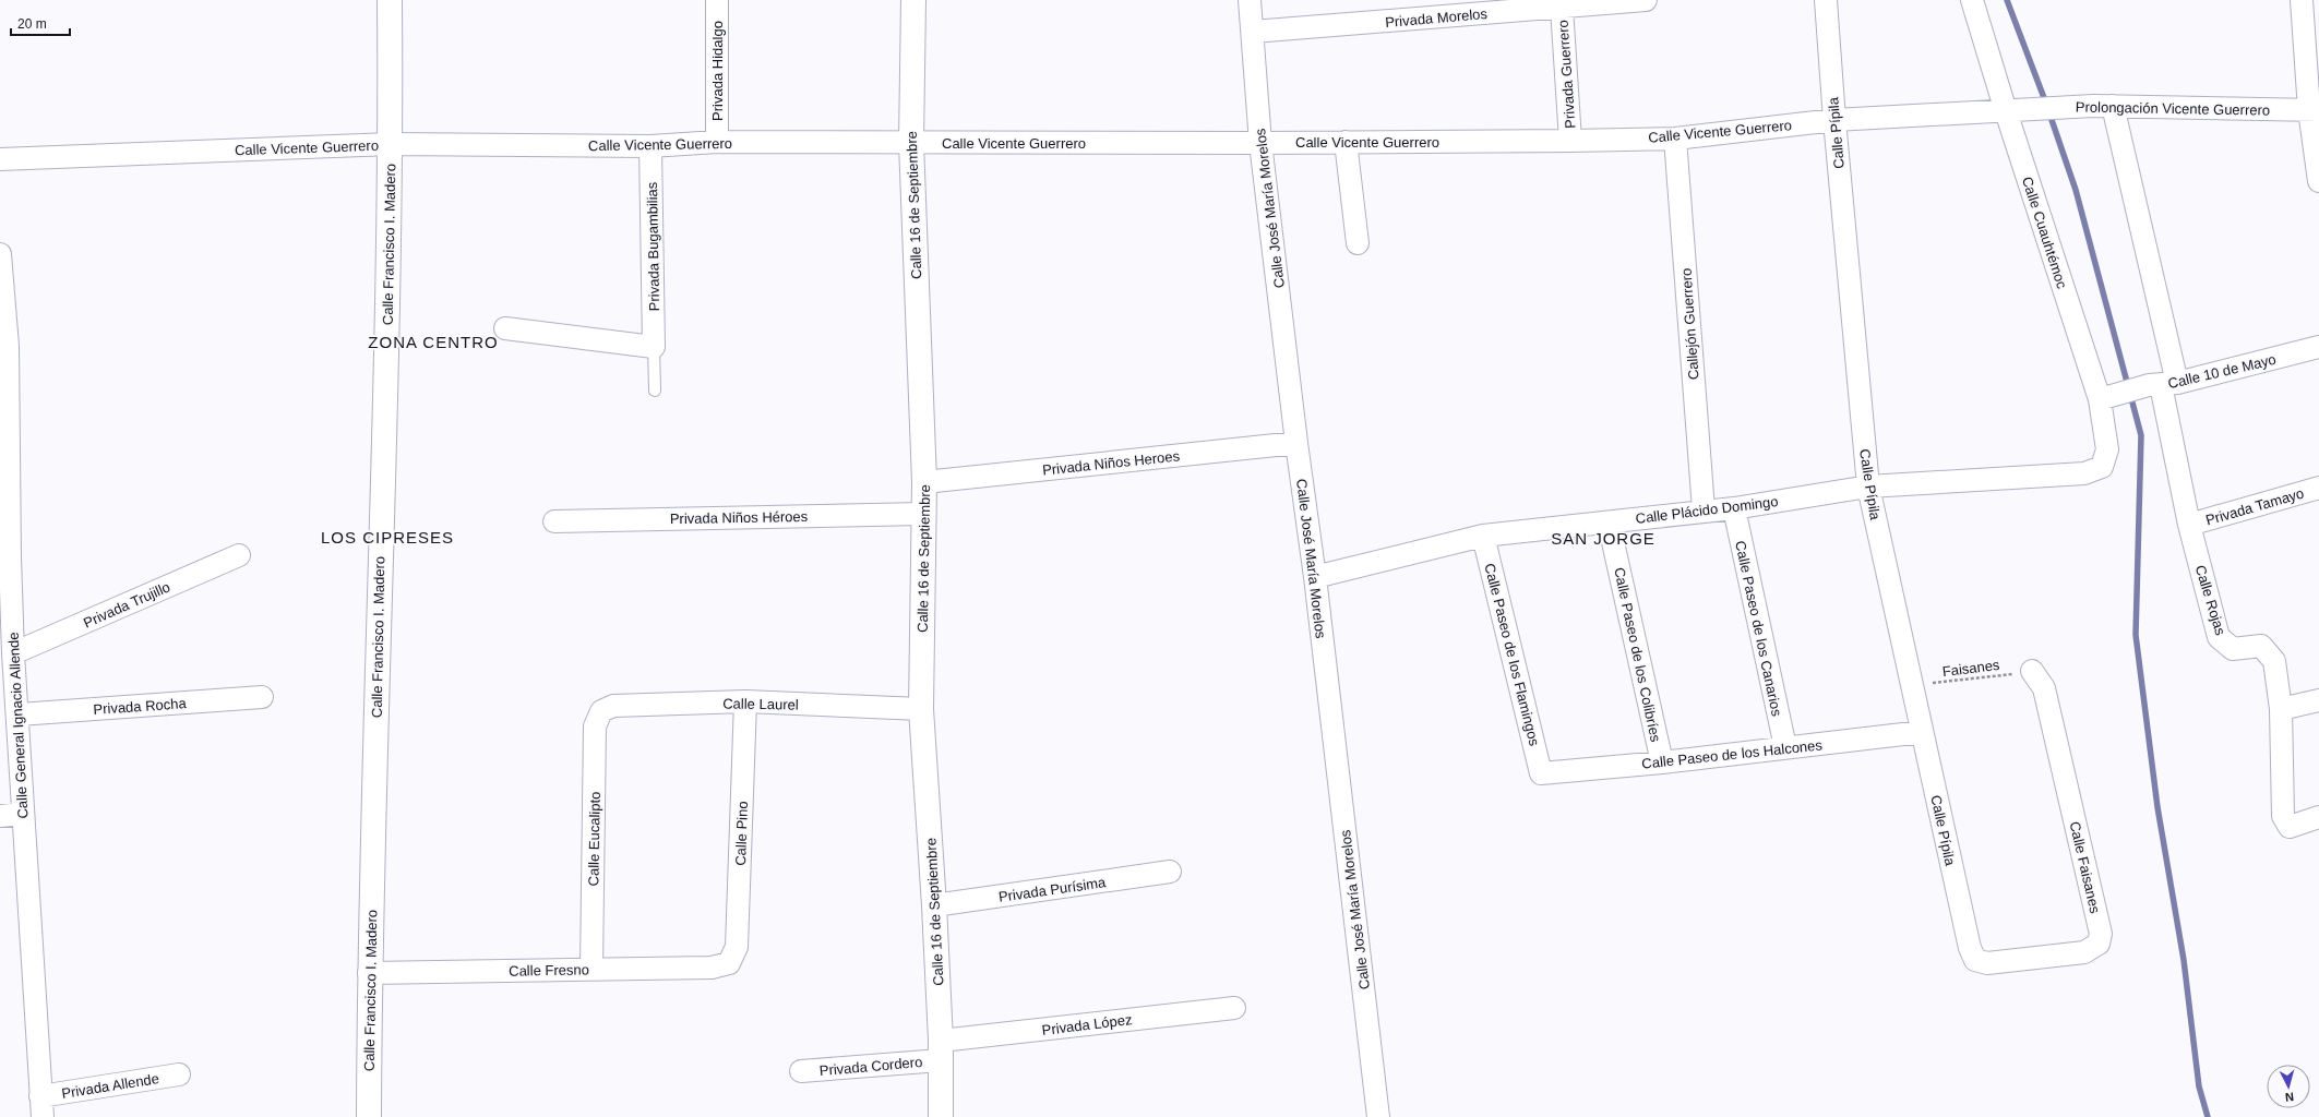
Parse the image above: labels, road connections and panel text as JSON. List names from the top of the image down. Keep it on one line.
{"streets":{"street":["Privada Morelos","Privada Hidalgo","Privada Guerrero","Prolongación Vicente Guerrero","Calle Vicente Guerrero","Calle Pípila","Calle 16 de Septiembre","Calle José María Morelos","Calle Cuauhtémoc","Calle Francisco I. Madero","Privada Bugambilias","Callejón Guerrero","Calle 10 de Mayo","Privada Niños Heroes","Privada Tamayo","Calle Plácido Domingo","Privada Niños Héroes","Calle Rojas","Privada Trujillo","Calle Paseo de los Canarios","Calle Paseo de los Flamingos","Calle Paseo de los Colibríes","Calle Laurel","Privada Rocha","Calle General Ignacio Allende","Calle Paseo de los Halcones","Calle Pino","Calle Eucalipto","Calle Faisanes","Privada Purísima","Calle Fresno","Privada López","Privada Cordero","Privada Allende"],"path":["Faisanes"]},"crossings":[["Privada Morelos","Privada Guerrero"],["Privada Morelos","Calle José María Morelos"],["Privada Hidalgo","Calle Vicente Guerrero"],["Privada Guerrero","Calle Vicente Guerrero"],["Prolongación Vicente Guerrero","Calle Vicente Guerrero"],["Prolongación Vicente Guerrero","Calle Cuauhtémoc"],["Calle Vicente Guerrero","Calle Pípila"],["Calle Vicente Guerrero","Calle 16 de Septiembre"],["Calle Vicente Guerrero","Calle José María Morelos"],["Calle Vicente Guerrero","Calle Cuauhtémoc"],["Calle Vicente Guerrero","Calle Francisco I. Madero"],["Calle Vicente Guerrero","Privada Bugambilias"],["Calle Vicente Guerrero","Callejón Guerrero"],["Calle Pípila","Calle Plácido Domingo"],["Calle Pípila","Faisanes"],["Calle Pípila","Calle Paseo de los Halcones"],["Calle Pípila","Calle Faisanes"],["Calle 16 de Septiembre","Privada Niños Heroes"],["Calle 16 de Septiembre","Privada Niños Héroes"],["Calle 16 de Septiembre","Calle Laurel"],["Calle 16 de Septiembre","Privada Purísima"],["Calle 16 de Septiembre","Privada López"],["Calle 16 de Septiembre","Privada Cordero"],["Calle José María Morelos","Privada Niños Heroes"],["Calle José María Morelos","Calle Plácido Domingo"],["Calle Cuauhtémoc","Calle 10 de Mayo"],["Calle Cuauhtémoc","Calle Plácido Domingo"],["Calle Francisco I. Madero","Calle Fresno"],["Callejón Guerrero","Calle Plácido Domingo"],["Calle 10 de Mayo","Calle Rojas"],["Privada Tamayo","Calle Rojas"],["Calle Plácido Domingo","Calle Paseo de los Canarios"],["Calle Plácido Domingo","Calle Paseo de los Flamingos"],["Calle Plácido Domingo","Calle Paseo de los Colibríes"],["Privada Trujillo","Calle General Ignacio Allende"],["Calle Paseo de los Canarios","Calle Paseo de los Halcones"],["Calle Paseo de los Flamingos","Calle Paseo de los Halcones"],["Calle Paseo de los Colibríes","Calle Paseo de los Halcones"],["Faisanes","Calle Faisanes"],["Calle Laurel","Calle Pino"],["Calle Laurel","Calle Eucalipto"],["Privada Rocha","Calle General Ignacio Allende"],["Calle General Ignacio Allende","Privada Allende"],["Calle Pino","Calle Fresno"],["Calle Eucalipto","Calle Fresno"],["Privada López","Privada Cordero"]],"districts":["ZONA CENTRO","LOS CIPRESES","SAN JORGE"],"scale_bar":"20 m","north":"bottom"}
